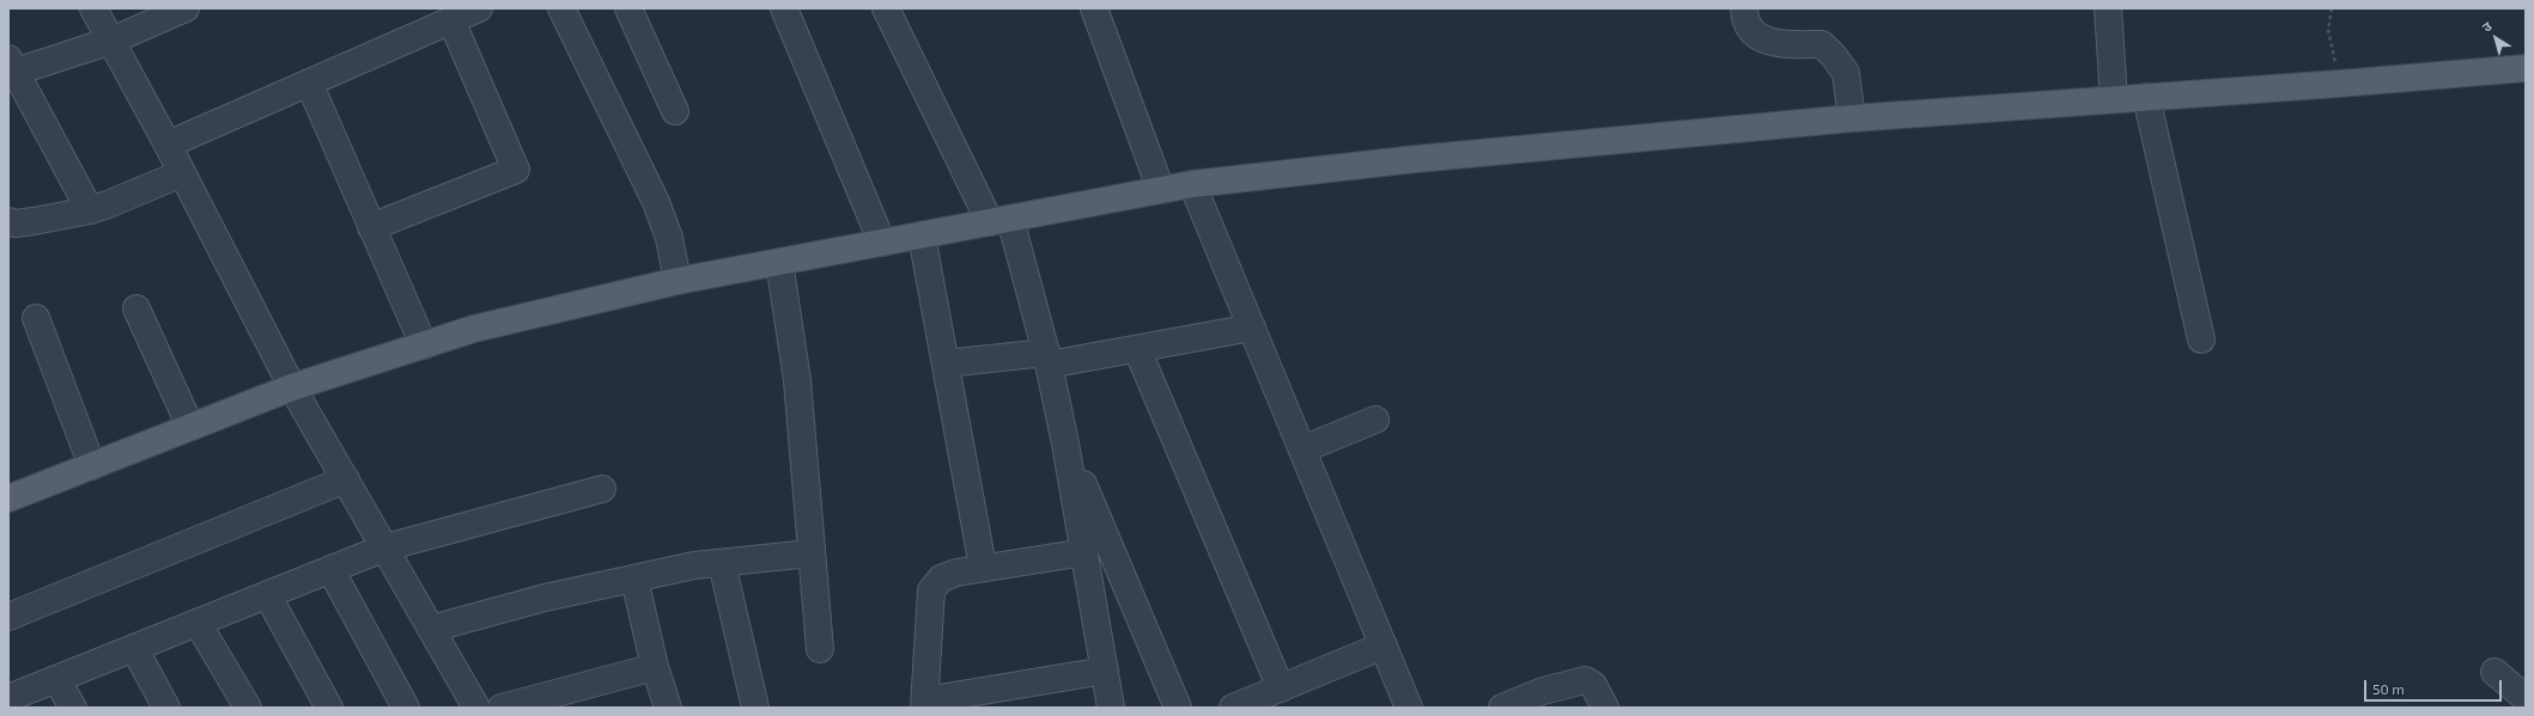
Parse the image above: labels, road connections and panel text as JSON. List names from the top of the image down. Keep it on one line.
{"scale_bar":"50 m","north":"top left"}
